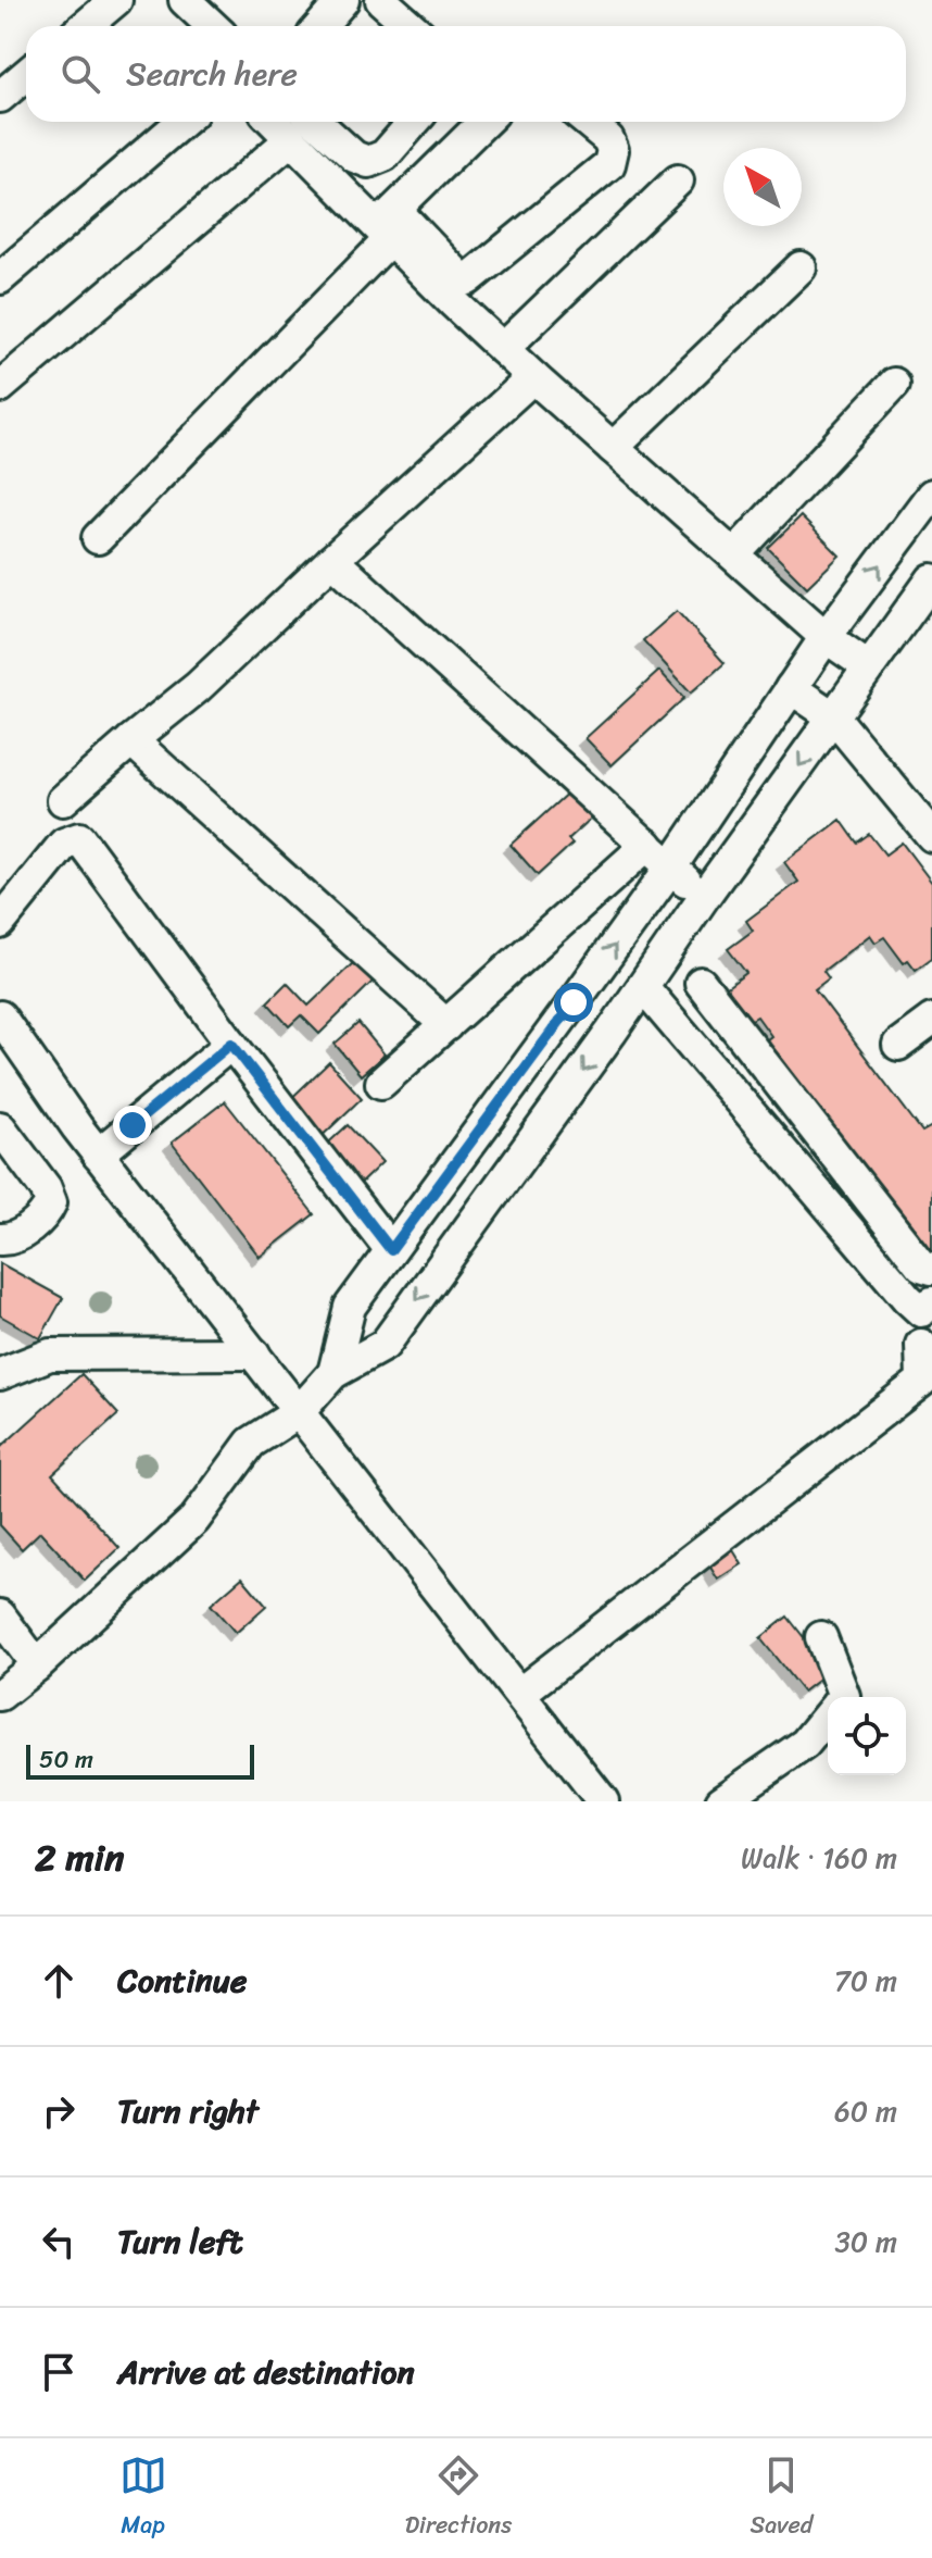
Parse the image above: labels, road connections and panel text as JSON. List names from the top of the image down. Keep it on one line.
{"scale_bar":"50 m","north":"top left","page":{"search":"Search here","scale":"50 m","heading":["2 min","Walk · 160 m"],"list":[["Continue","70 m"],["Turn right","60 m"],["Turn left","30 m"],"Arrive at destination"],"nav":["Map","Directions","Saved"]}}
